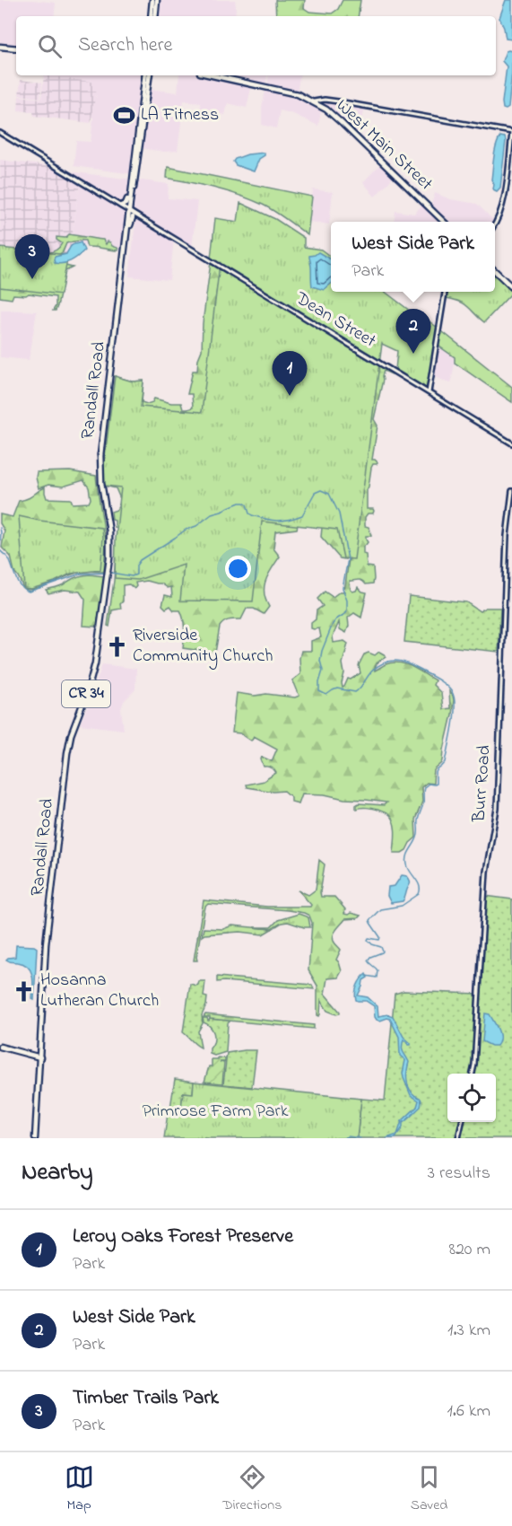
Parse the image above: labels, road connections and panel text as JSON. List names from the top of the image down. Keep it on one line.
{"streets":{"main road":["West Main Street","Randall Road","CR 34"],"street":["Dean Street","Burr Road"]},"crossings":[["Dean Street","CR 34"],["Randall Road","CR 34"]],"parks":["Primrose Farm Park"],"places":{"sports":["LA Fitness"],"church":["Riverside Community Church","Hosanna Lutheran Church"]},"page":{"search":"Search here","popup":["West Side Park","Park"],"pins":["3","2","1"],"heading":["Nearby","3 results"],"list":[{"mark":"1","name":"Leroy Oaks Forest Preserve","note":"Park","value":"820 m"},{"mark":"2","name":"West Side Park","note":"Park","value":"1.3 km"},{"mark":"3","name":"Timber Trails Park","note":"Park","value":"1.6 km"}],"nav":["Map","Directions","Saved"]}}
